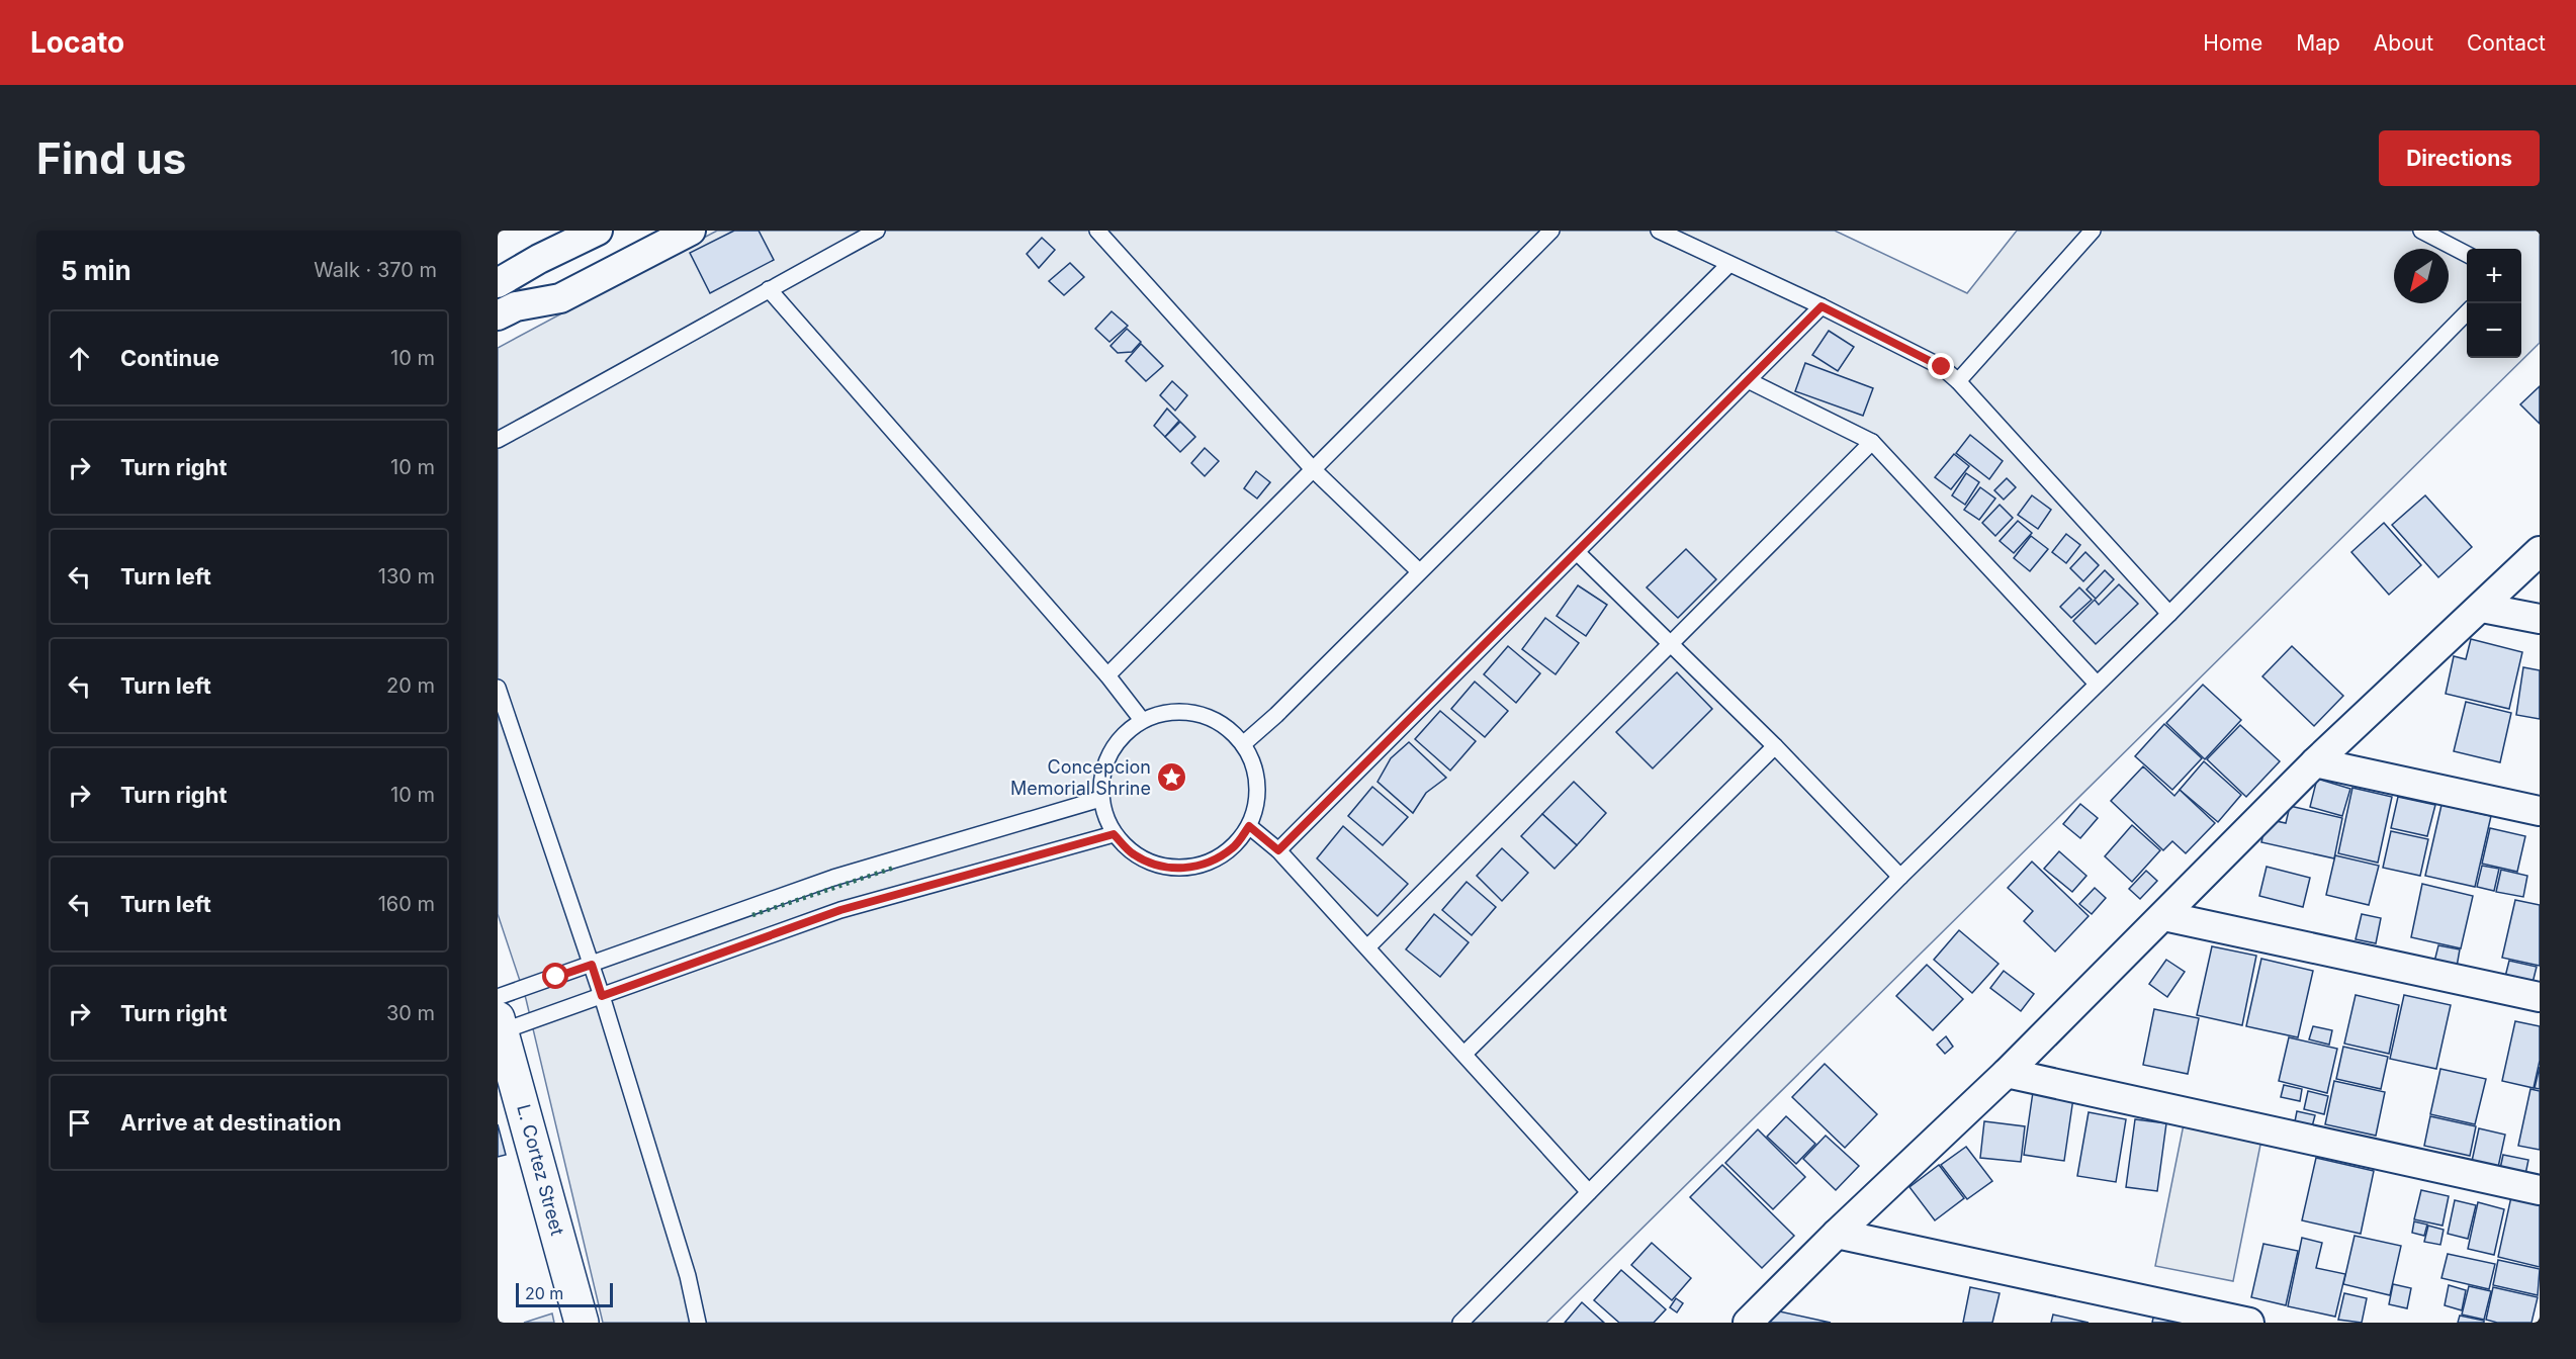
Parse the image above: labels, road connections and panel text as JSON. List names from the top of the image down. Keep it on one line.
{"streets":{"main road":["L. Cortez Street"]},"places":{"place":["Concepcion Memorial Shrine"]},"scale_bar":"20 m","north":"bottom left","page":{"header":"Locato","nav":["Home","Map","About","Contact"],"buttons":"Directions","title":"Find us","heading":["5 min","Walk · 370 m"],"map_buttons":["+","−"],"list":[["Continue","10 m"],["Turn right","10 m"],["Turn left","130 m"],["Turn left","20 m"],["Turn right","10 m"],["Turn left","160 m"],["Turn right","30 m"],"Arrive at destination"],"scale":"20 m"}}
